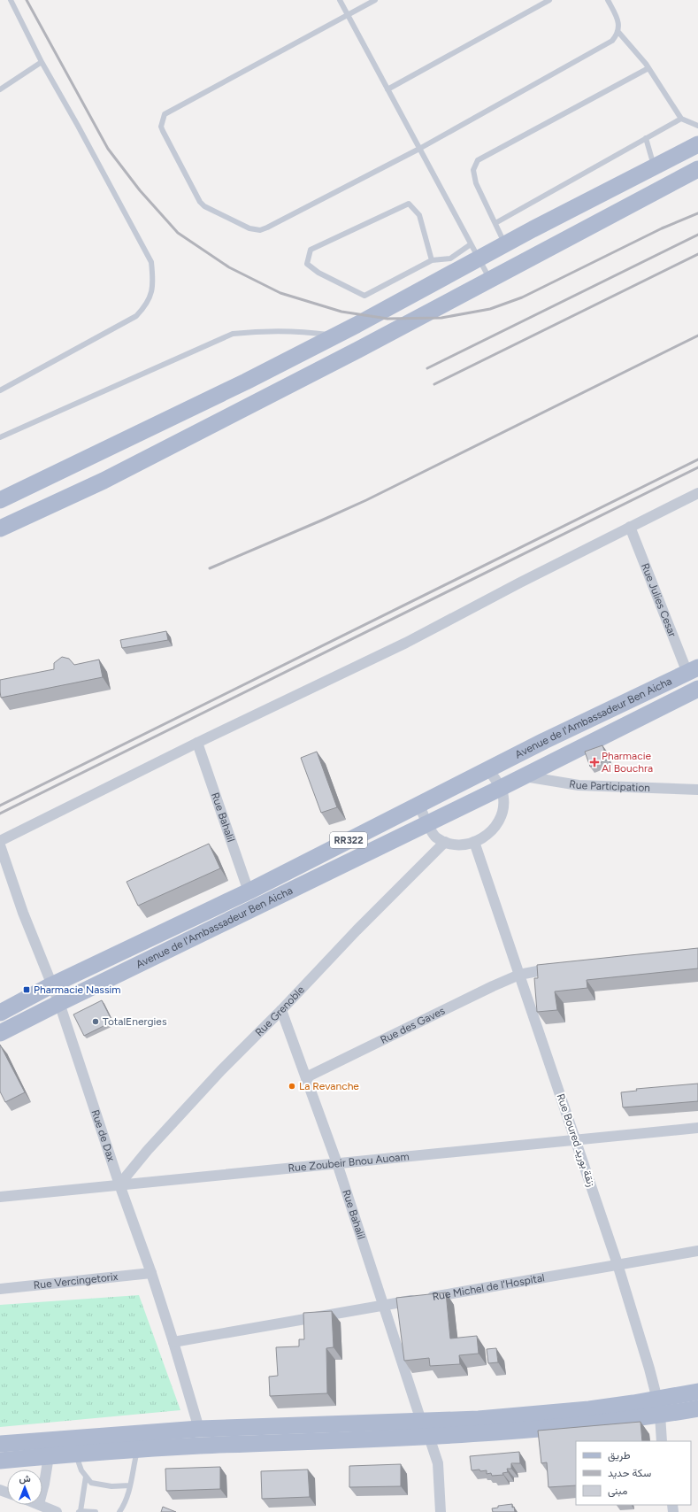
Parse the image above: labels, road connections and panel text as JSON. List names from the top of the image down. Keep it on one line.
{"streets":{"main road":["Avenue de l'Ambassadeur Ben Aicha","RR322"],"street":["Rue Julies Cesar","Rue Participation","Rue Bahalil","Rue Grenoble","Rue des Gaves","Rue de Dax","Rue Boured زنقة بوريد","Rue Zoubeir Bnou Auoam","Rue Vercingetorix","Rue Michel de l'Hospital"]},"crossings":[["Rue Julies Cesar","Avenue de l'Ambassadeur Ben Aicha"],["Avenue de l'Ambassadeur Ben Aicha","Rue Participation"],["Avenue de l'Ambassadeur Ben Aicha","Rue Bahalil"],["Avenue de l'Ambassadeur Ben Aicha","Rue de Dax"],["Rue Bahalil","Rue Grenoble"],["Rue Bahalil","Rue des Gaves"],["Rue Bahalil","Rue Zoubeir Bnou Auoam"],["Rue Bahalil","Rue Michel de l'Hospital"],["Rue Grenoble","Rue de Dax"],["Rue Grenoble","Rue Zoubeir Bnou Auoam"],["Rue des Gaves","Rue Boured زنقة بوريد"],["Rue de Dax","Rue Zoubeir Bnou Auoam"],["Rue de Dax","Rue Vercingetorix"],["Rue de Dax","Rue Michel de l'Hospital"],["Rue Boured زنقة بوريد","Rue Zoubeir Bnou Auoam"],["Rue Boured زنقة بوريد","Rue Michel de l'Hospital"]],"places":{"health":["Pharmacie Al Bouchra"],"transit":["Pharmacie Nassim"],"other":["TotalEnergies","La Revanche"]},"legend":["طريق","سكة حديد","مبنى"],"north":"top"}
